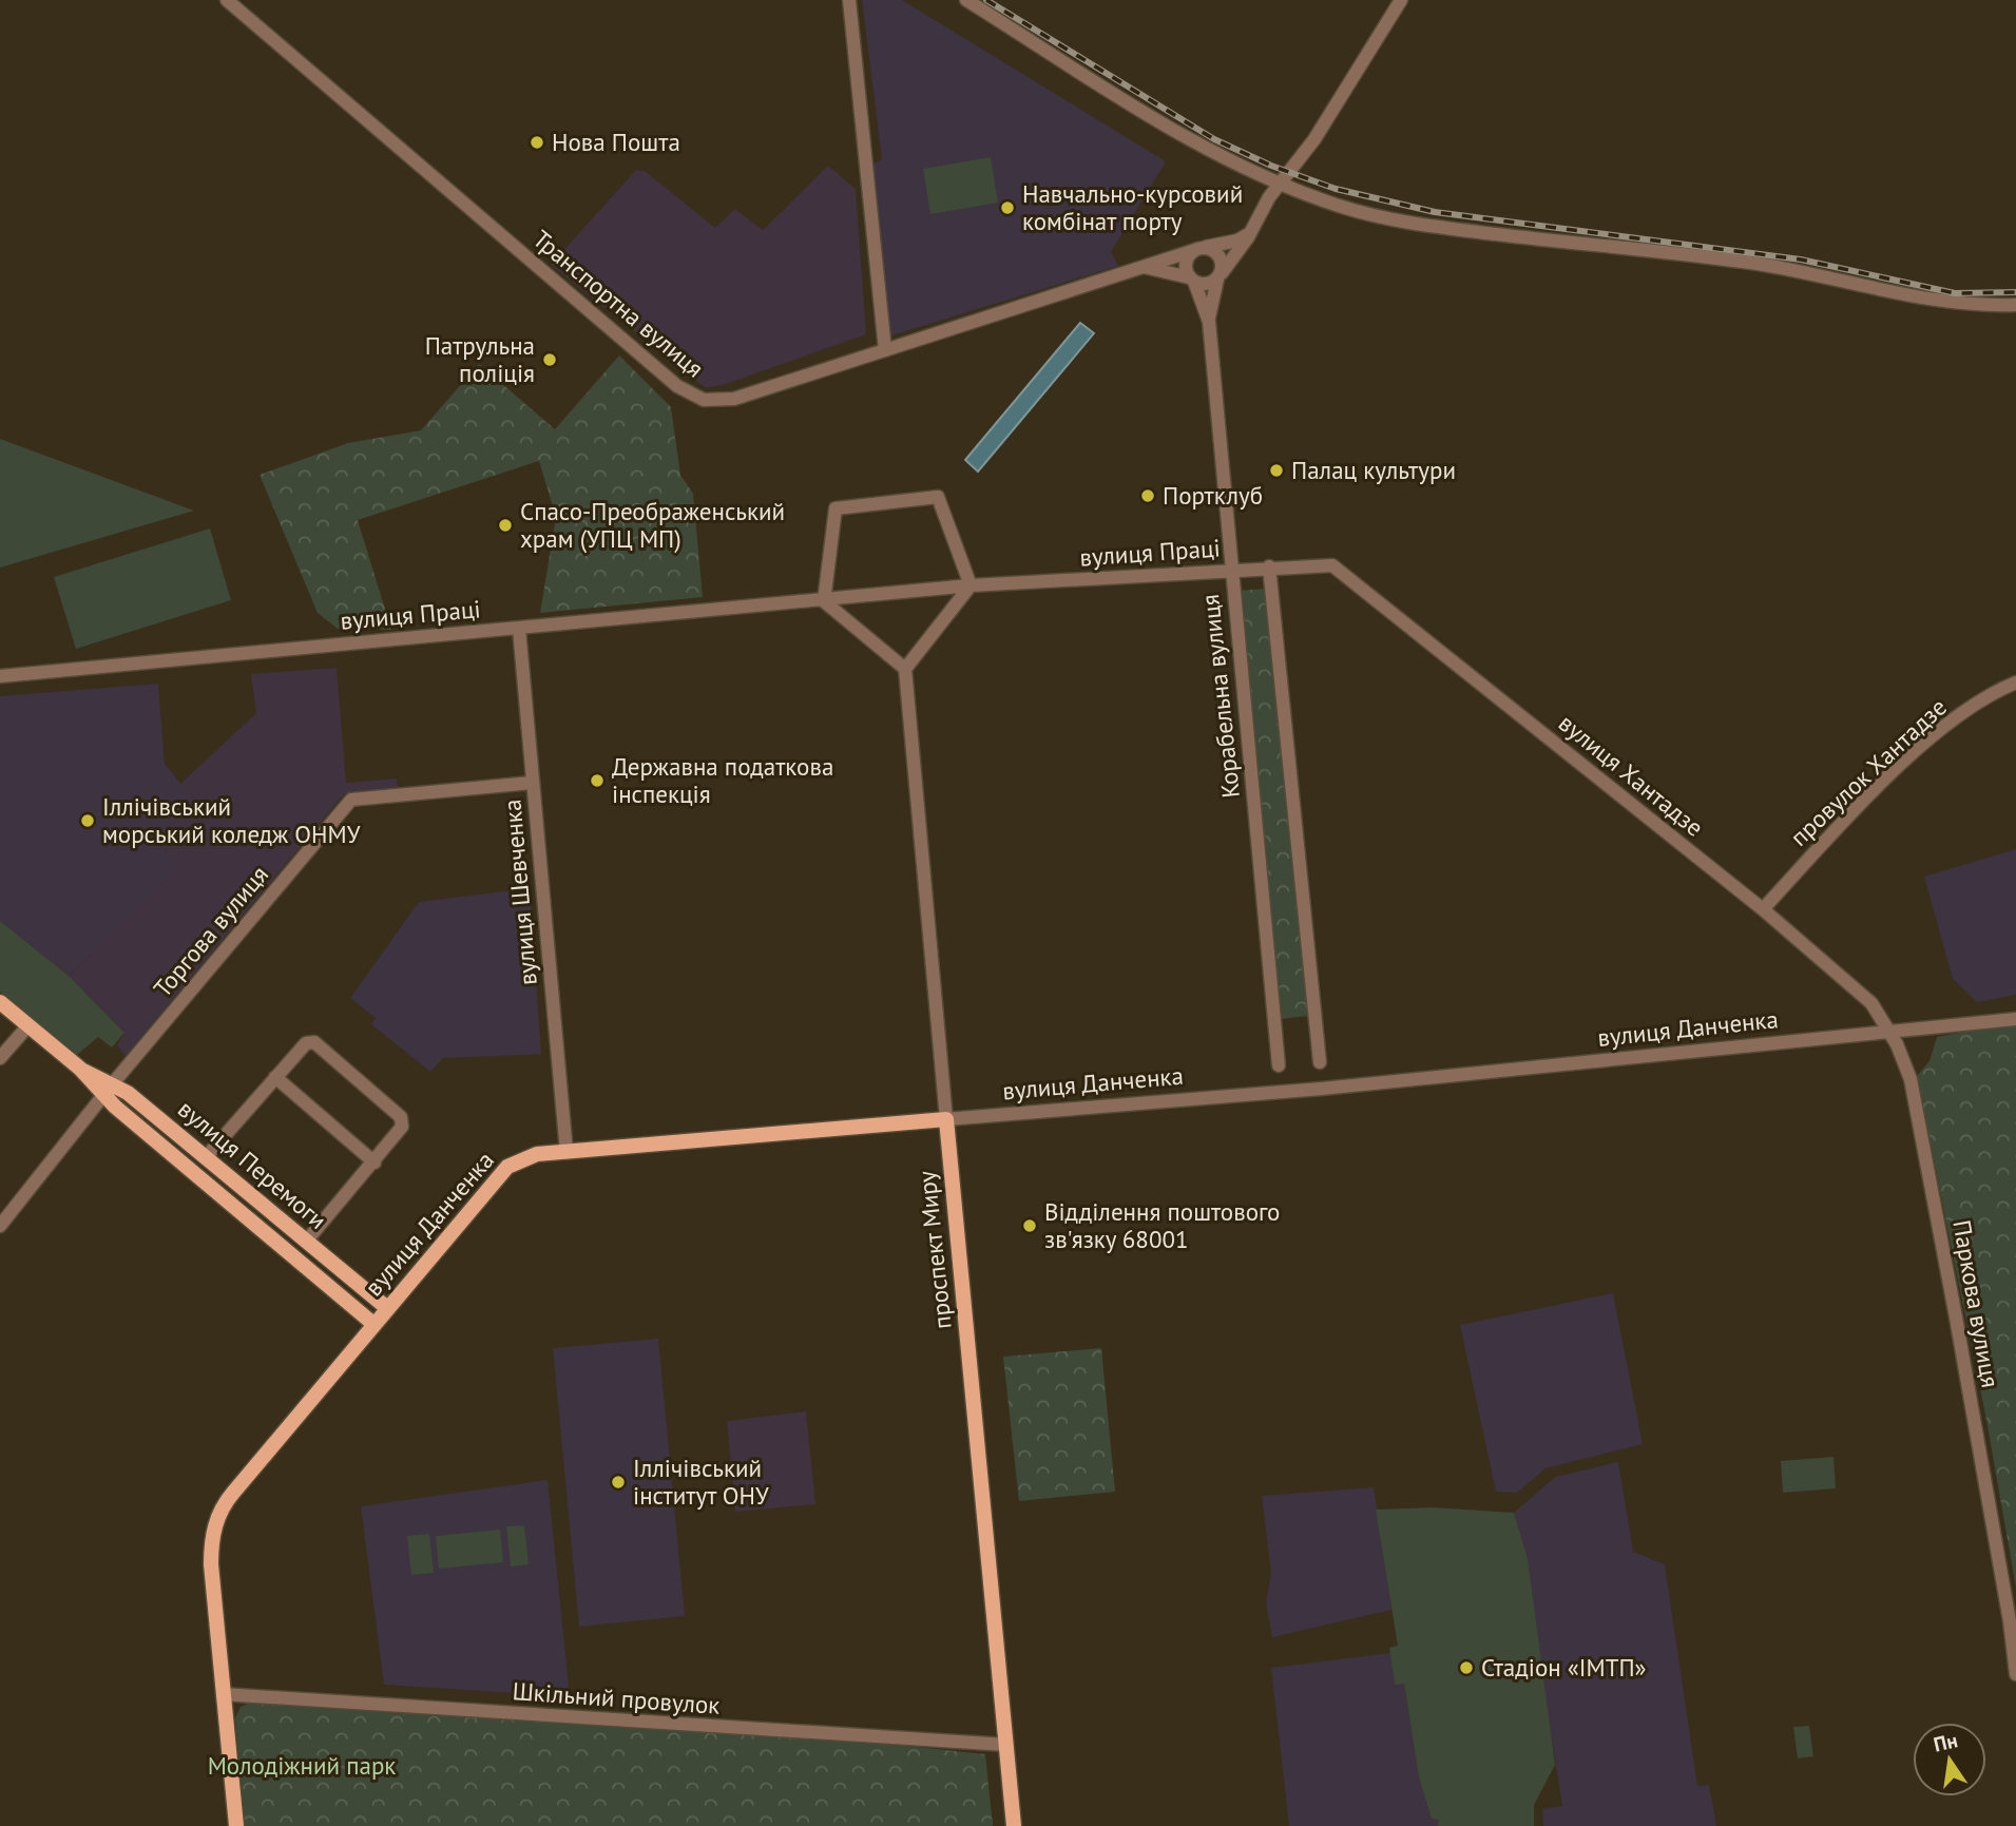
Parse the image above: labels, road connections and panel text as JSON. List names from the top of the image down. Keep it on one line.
{"streets":{"main road":["вулиця Данченка","вулиця Перемоги","проспект Миру"],"street":["Транспортна вулиця","вулиця Праці","Корабельна вулиця","провулок Хантадзе","вулиця Хантадзе","вулиця Шевченка","Торгова вулиця","Паркова вулиця","Шкільний провулок"]},"crossings":[["вулиця Праці","Корабельна вулиця"],["вулиця Праці","вулиця Хантадзе"],["вулиця Праці","вулиця Шевченка"],["провулок Хантадзе","вулиця Хантадзе"],["вулиця Хантадзе","вулиця Данченка"],["вулиця Хантадзе","Паркова вулиця"],["вулиця Шевченка","Торгова вулиця"],["вулиця Шевченка","вулиця Данченка"],["Торгова вулиця","вулиця Перемоги"],["вулиця Данченка","вулиця Перемоги"],["вулиця Данченка","проспект Миру"],["вулиця Данченка","Паркова вулиця"],["вулиця Данченка","Шкільний провулок"],["проспект Миру","Шкільний провулок"]],"parks":["Молодіжний парк"],"places":["Нова Пошта","Навчально-курсовий комбінат порту","Патрульна поліція","Палац культури","Портклуб","Спасо-Преображенський храм (УПЦ МП)","Державна податкова інспекція","Іллічівський морський коледж ОНМУ","Відділення поштового зв'язку 68001","Іллічівський інститут ОНУ","Стадіон «ІМТП»"],"north":"top"}
